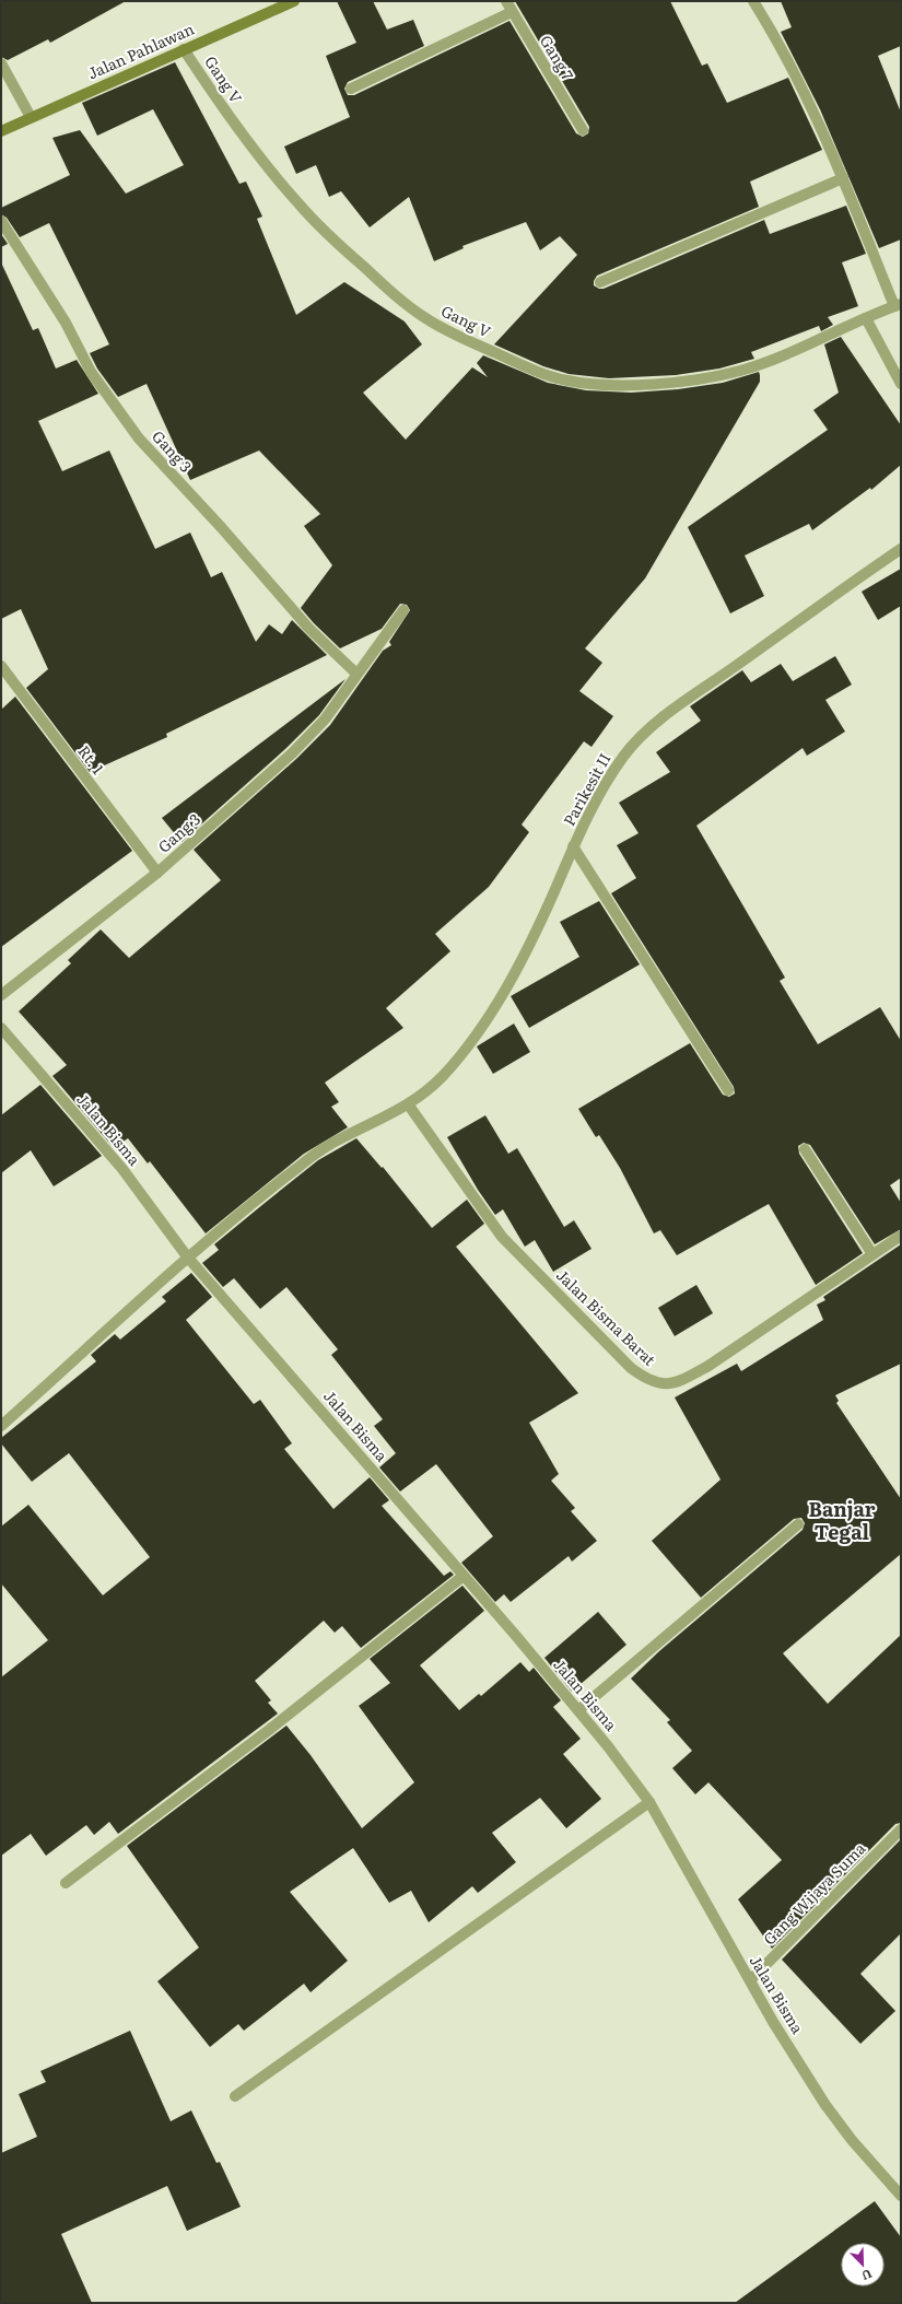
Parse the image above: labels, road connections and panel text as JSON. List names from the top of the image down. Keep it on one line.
{"streets":{"main road":["Jalan Pahlawan"],"street":["Gang 7","Gang V","Gang 3","Rt. 1","Parikesit II","Jalan Bisma","Jalan Bisma Barat","Gang Wijaya Suma"]},"crossings":[["Jalan Pahlawan","Gang V"],["Gang 3","Rt. 1"],["Parikesit II","Jalan Bisma Barat"],["Jalan Bisma","Gang Wijaya Suma"]],"districts":["Banjar Tegal"],"north":"bottom right"}
